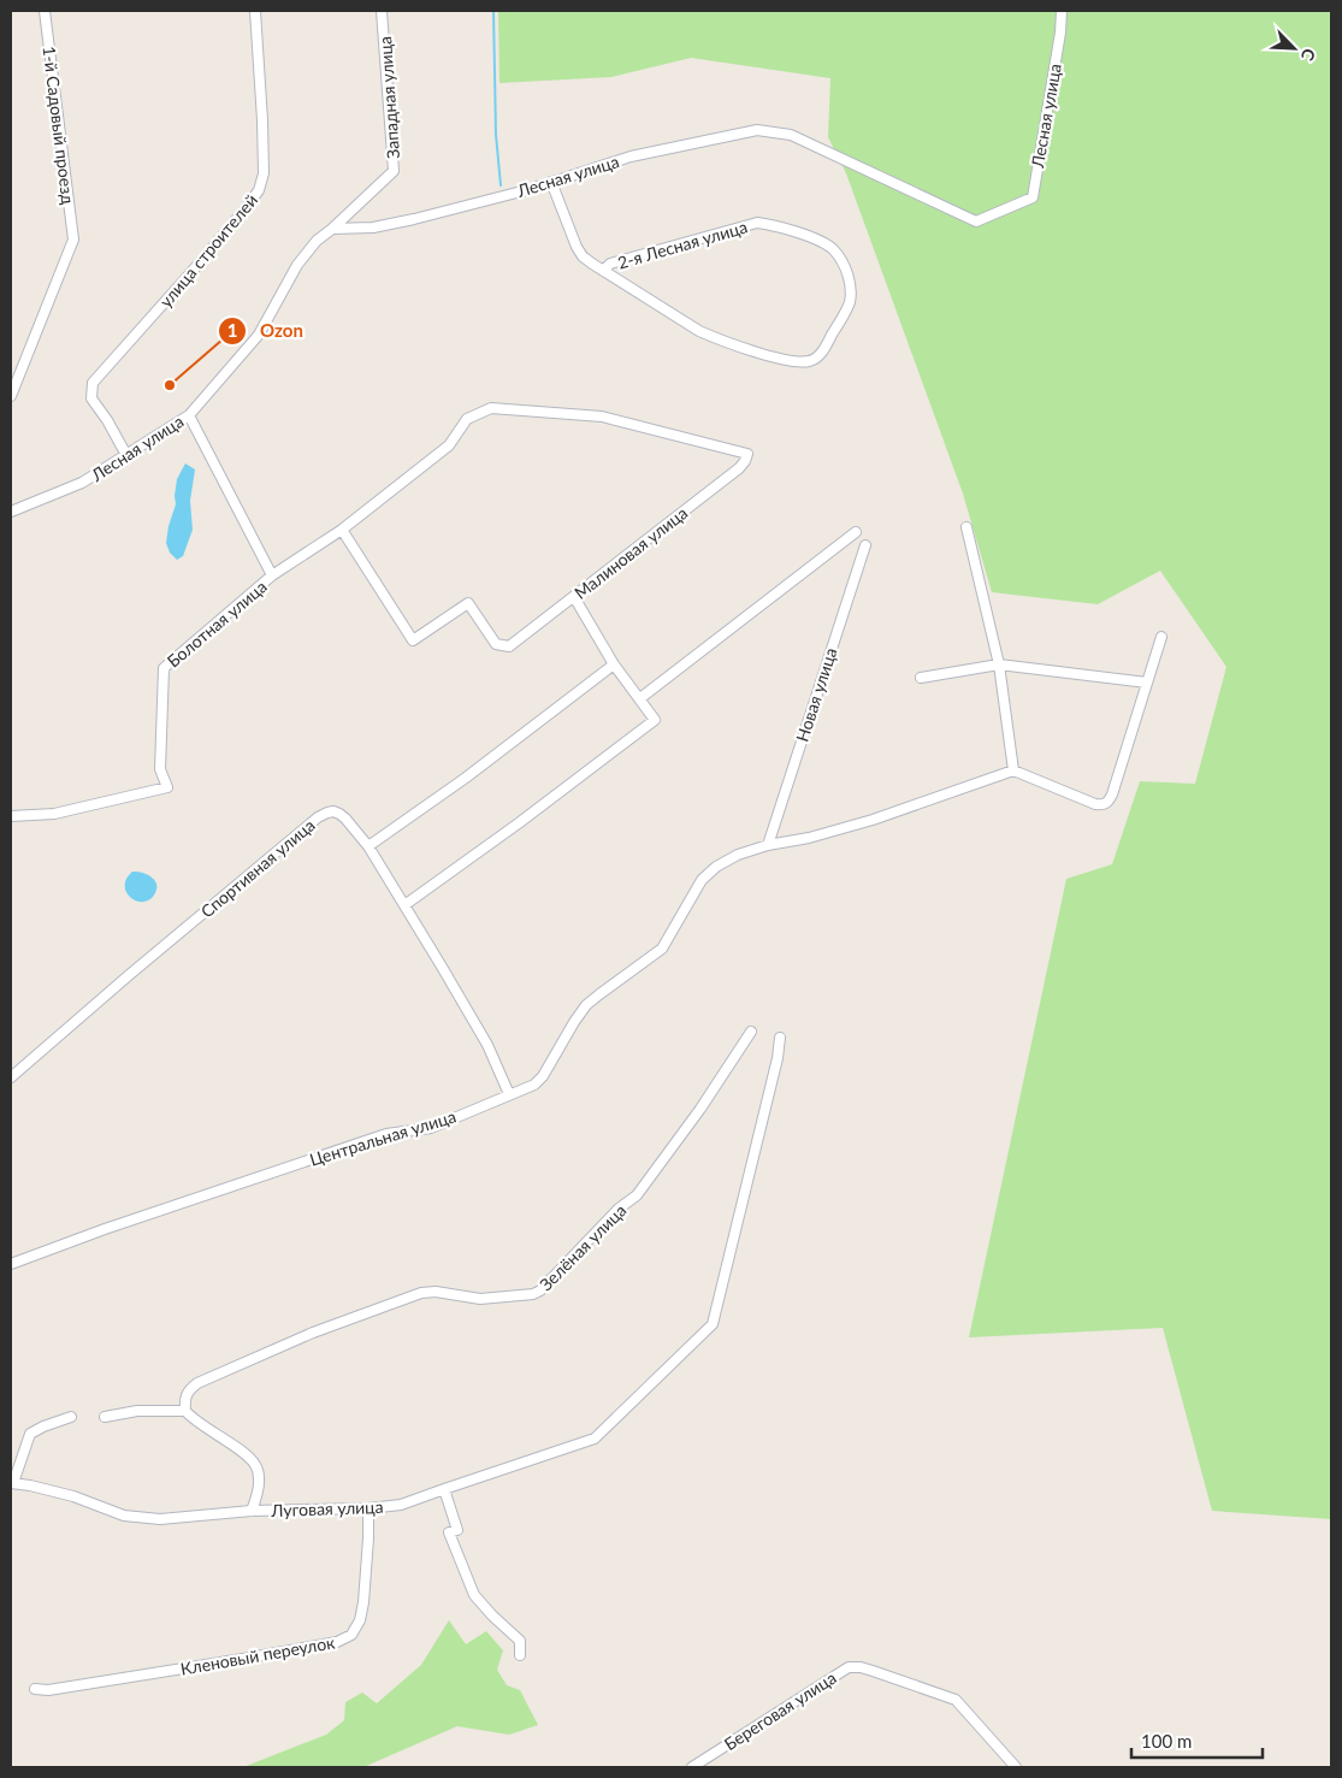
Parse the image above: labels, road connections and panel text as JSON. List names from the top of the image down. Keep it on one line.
{"streets":{"street":["Западная улица","Лесная улица","1-й Садовый проезд","2-я Лесная улица","улица строителей","Малиновая улица","Болотная улица","Новая улица","Спортивная улица","Центральная улица","Зелёная улица","Луговая улица","Кленовый переулок","Береговая улица"]},"crossings":[["Западная улица","Лесная улица"],["Лесная улица","2-я Лесная улица"],["Лесная улица","улица строителей"],["Малиновая улица","Болотная улица"],["Новая улица","Центральная улица"],["Спортивная улица","Центральная улица"],["Луговая улица","Кленовый переулок"]],"places":["Ozon"],"scale_bar":"100 m","north":"bottom right"}
